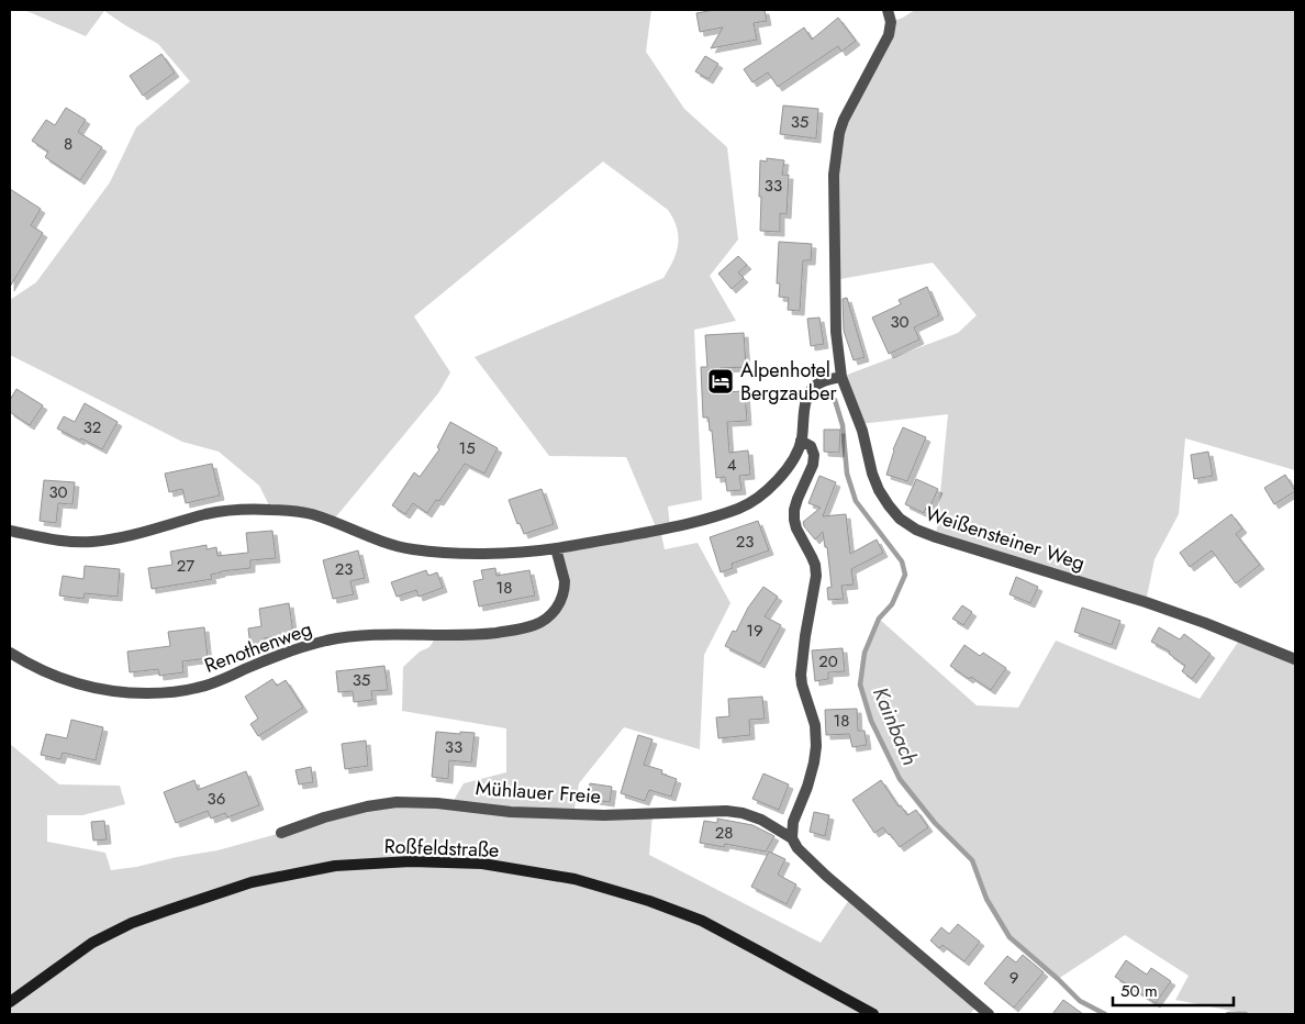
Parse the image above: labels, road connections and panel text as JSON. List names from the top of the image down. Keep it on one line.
{"streets":{"main road":["Roßfeldstraße"],"street":["Weißensteiner Weg","Renothenweg","Mühlauer Freie"]},"water":["Kainbach"],"places":{"hotel":["Alpenhotel Bergzauber"]},"house_numbers":["35","8","33","30","32","15","4","30","23","27","23","18","19","20","35","18","33","36","28","9"],"scale_bar":"50 m"}
